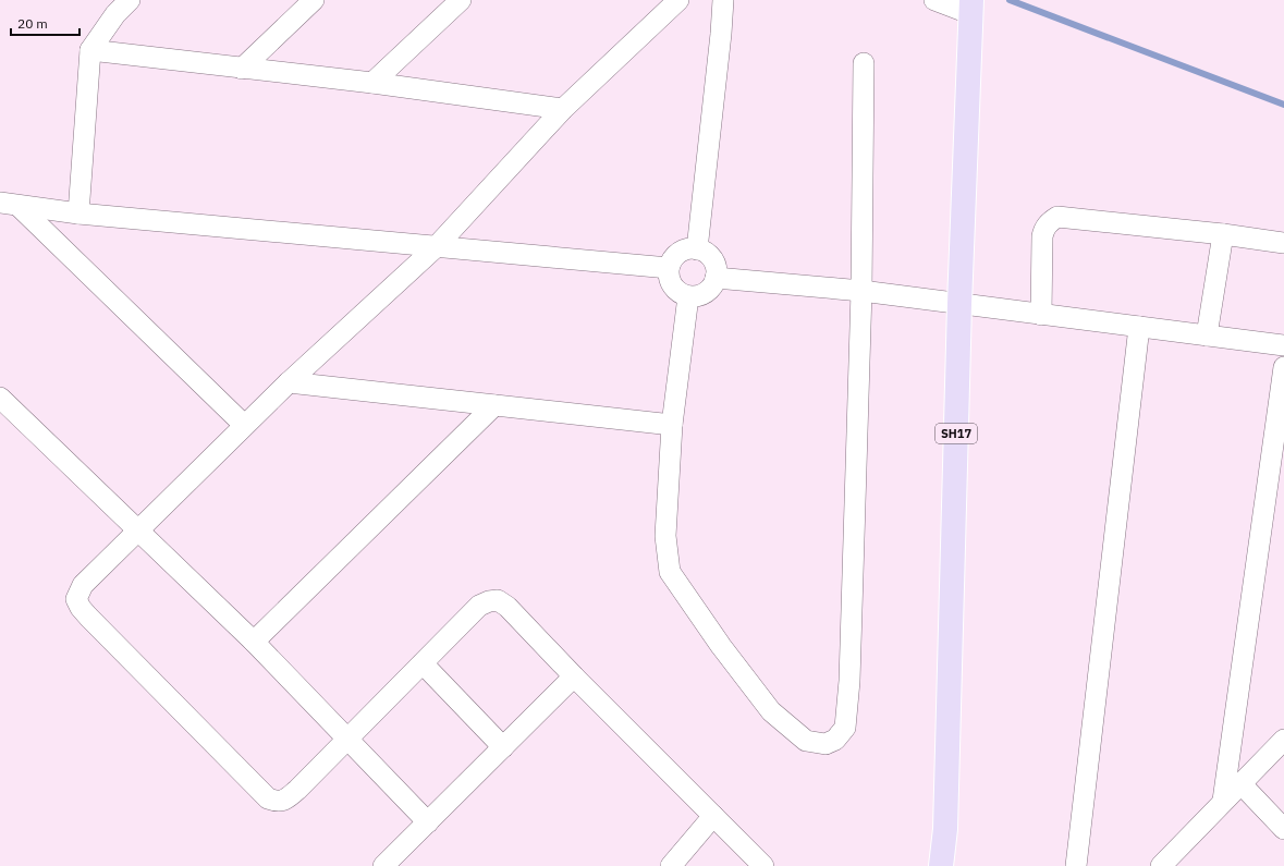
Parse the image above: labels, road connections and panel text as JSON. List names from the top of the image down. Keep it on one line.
{"streets":{"main road":["SH17"]},"scale_bar":"20 m"}
